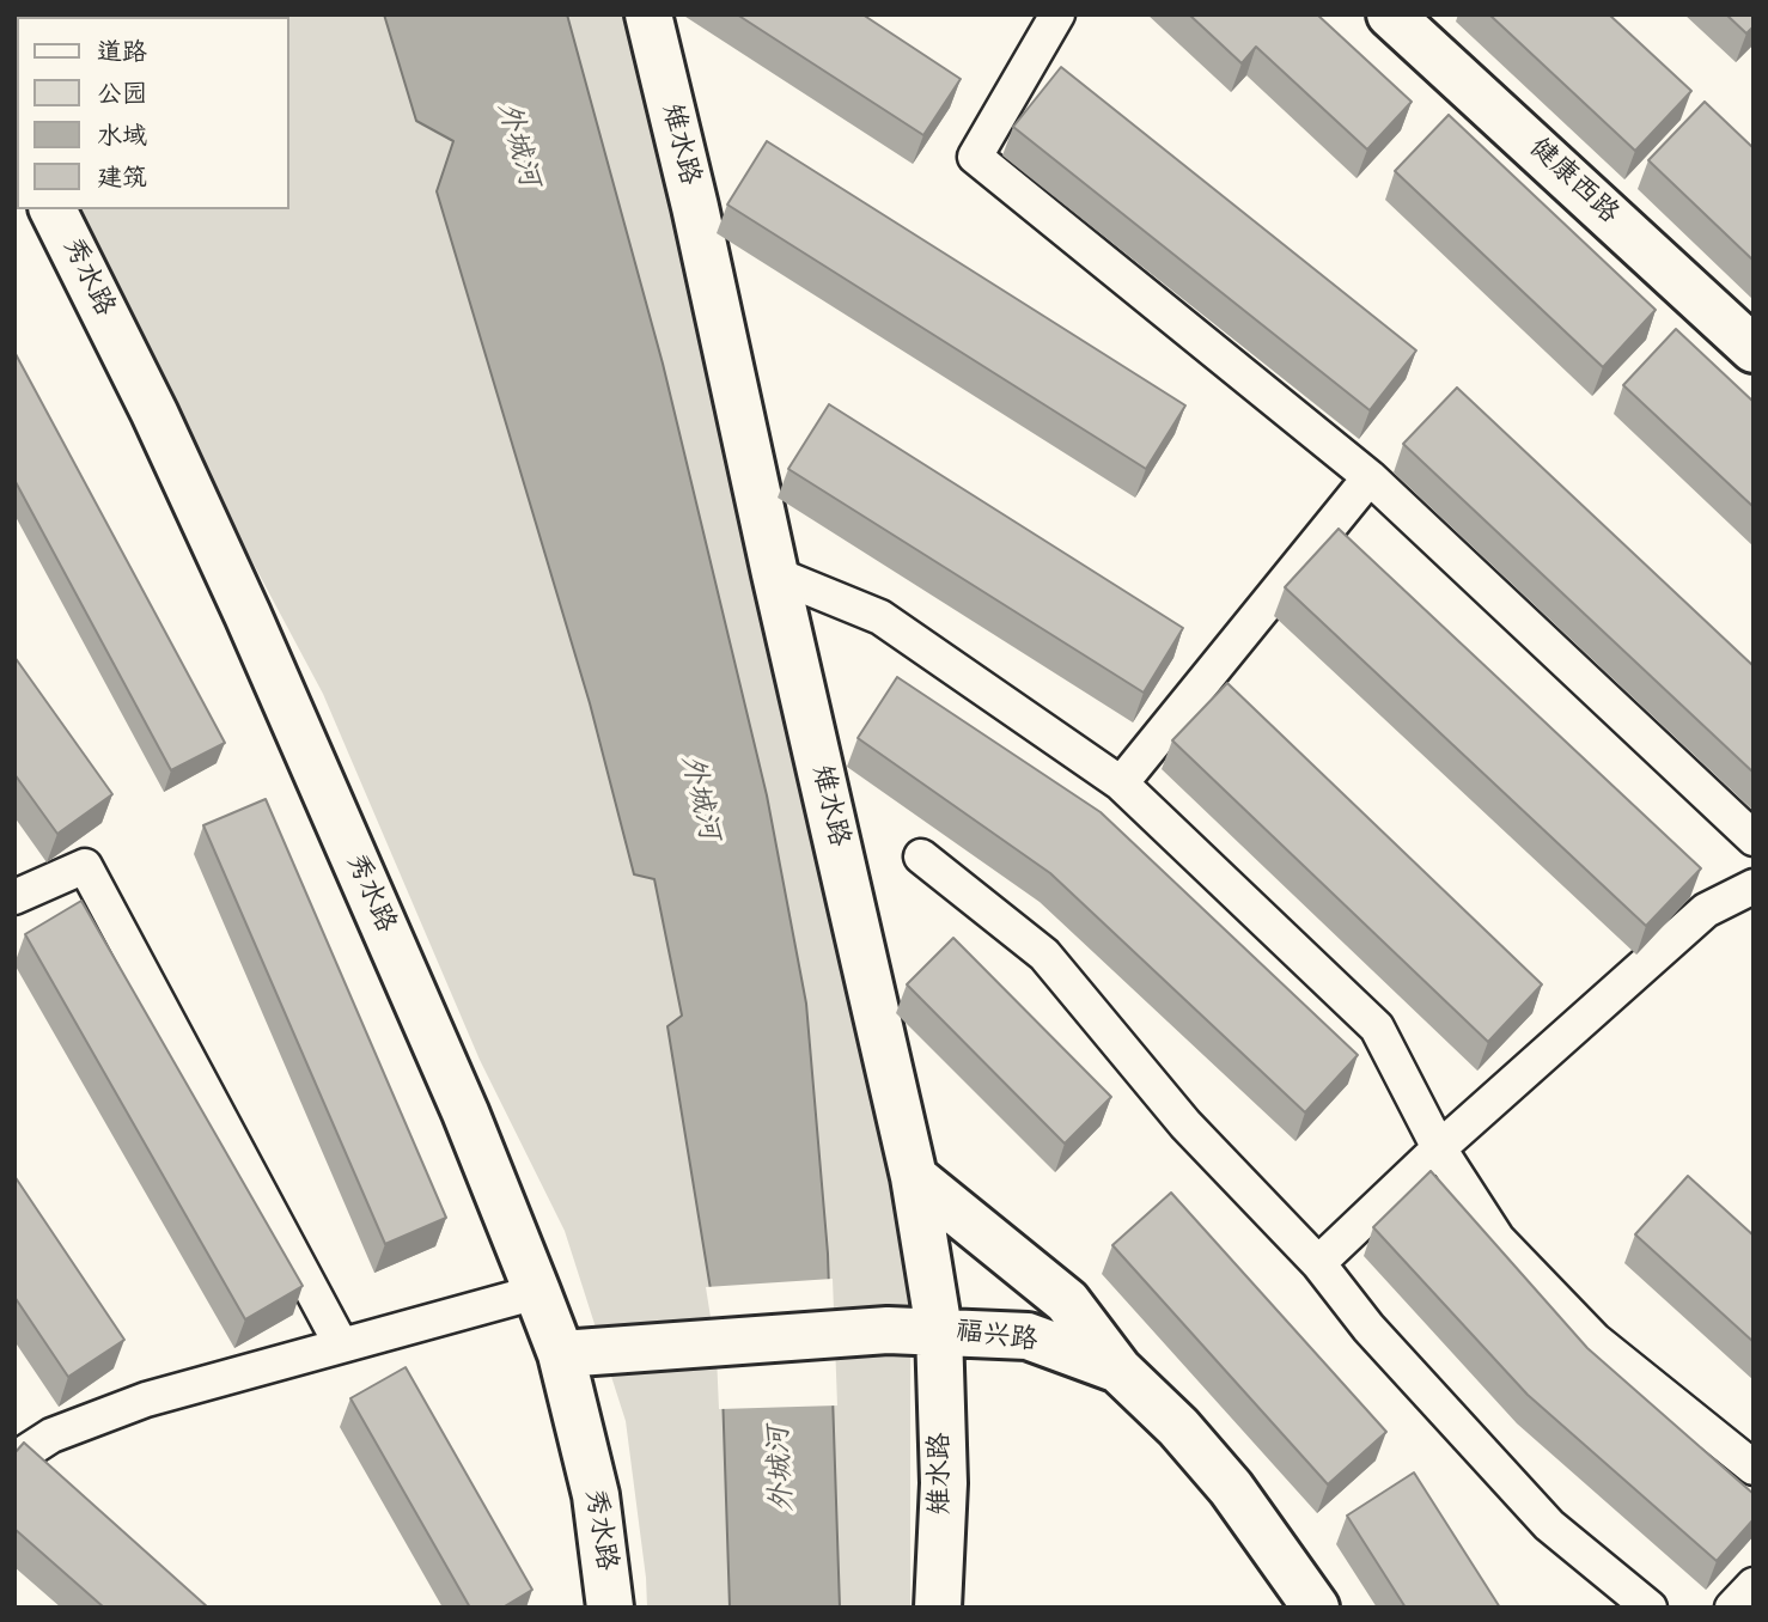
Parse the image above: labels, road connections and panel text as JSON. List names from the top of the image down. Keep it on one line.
{"streets":{"street":["雉水路","健康西路","秀水路","福兴路"]},"crossings":[["雉水路","福兴路"],["秀水路","福兴路"]],"water":["外城河"],"legend":["道路","公园","水域","建筑"]}
